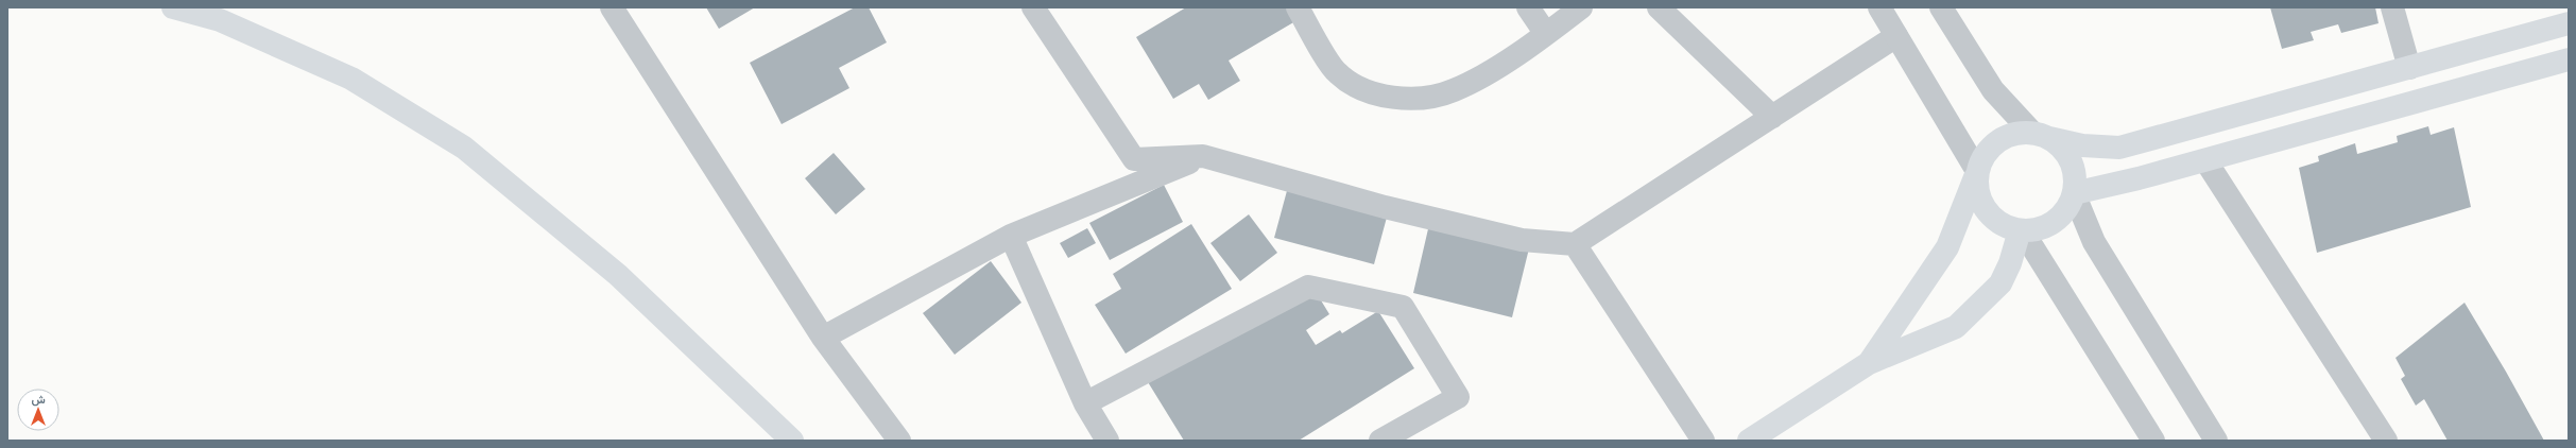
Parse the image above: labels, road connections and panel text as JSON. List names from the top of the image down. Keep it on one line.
{"north":"top"}
